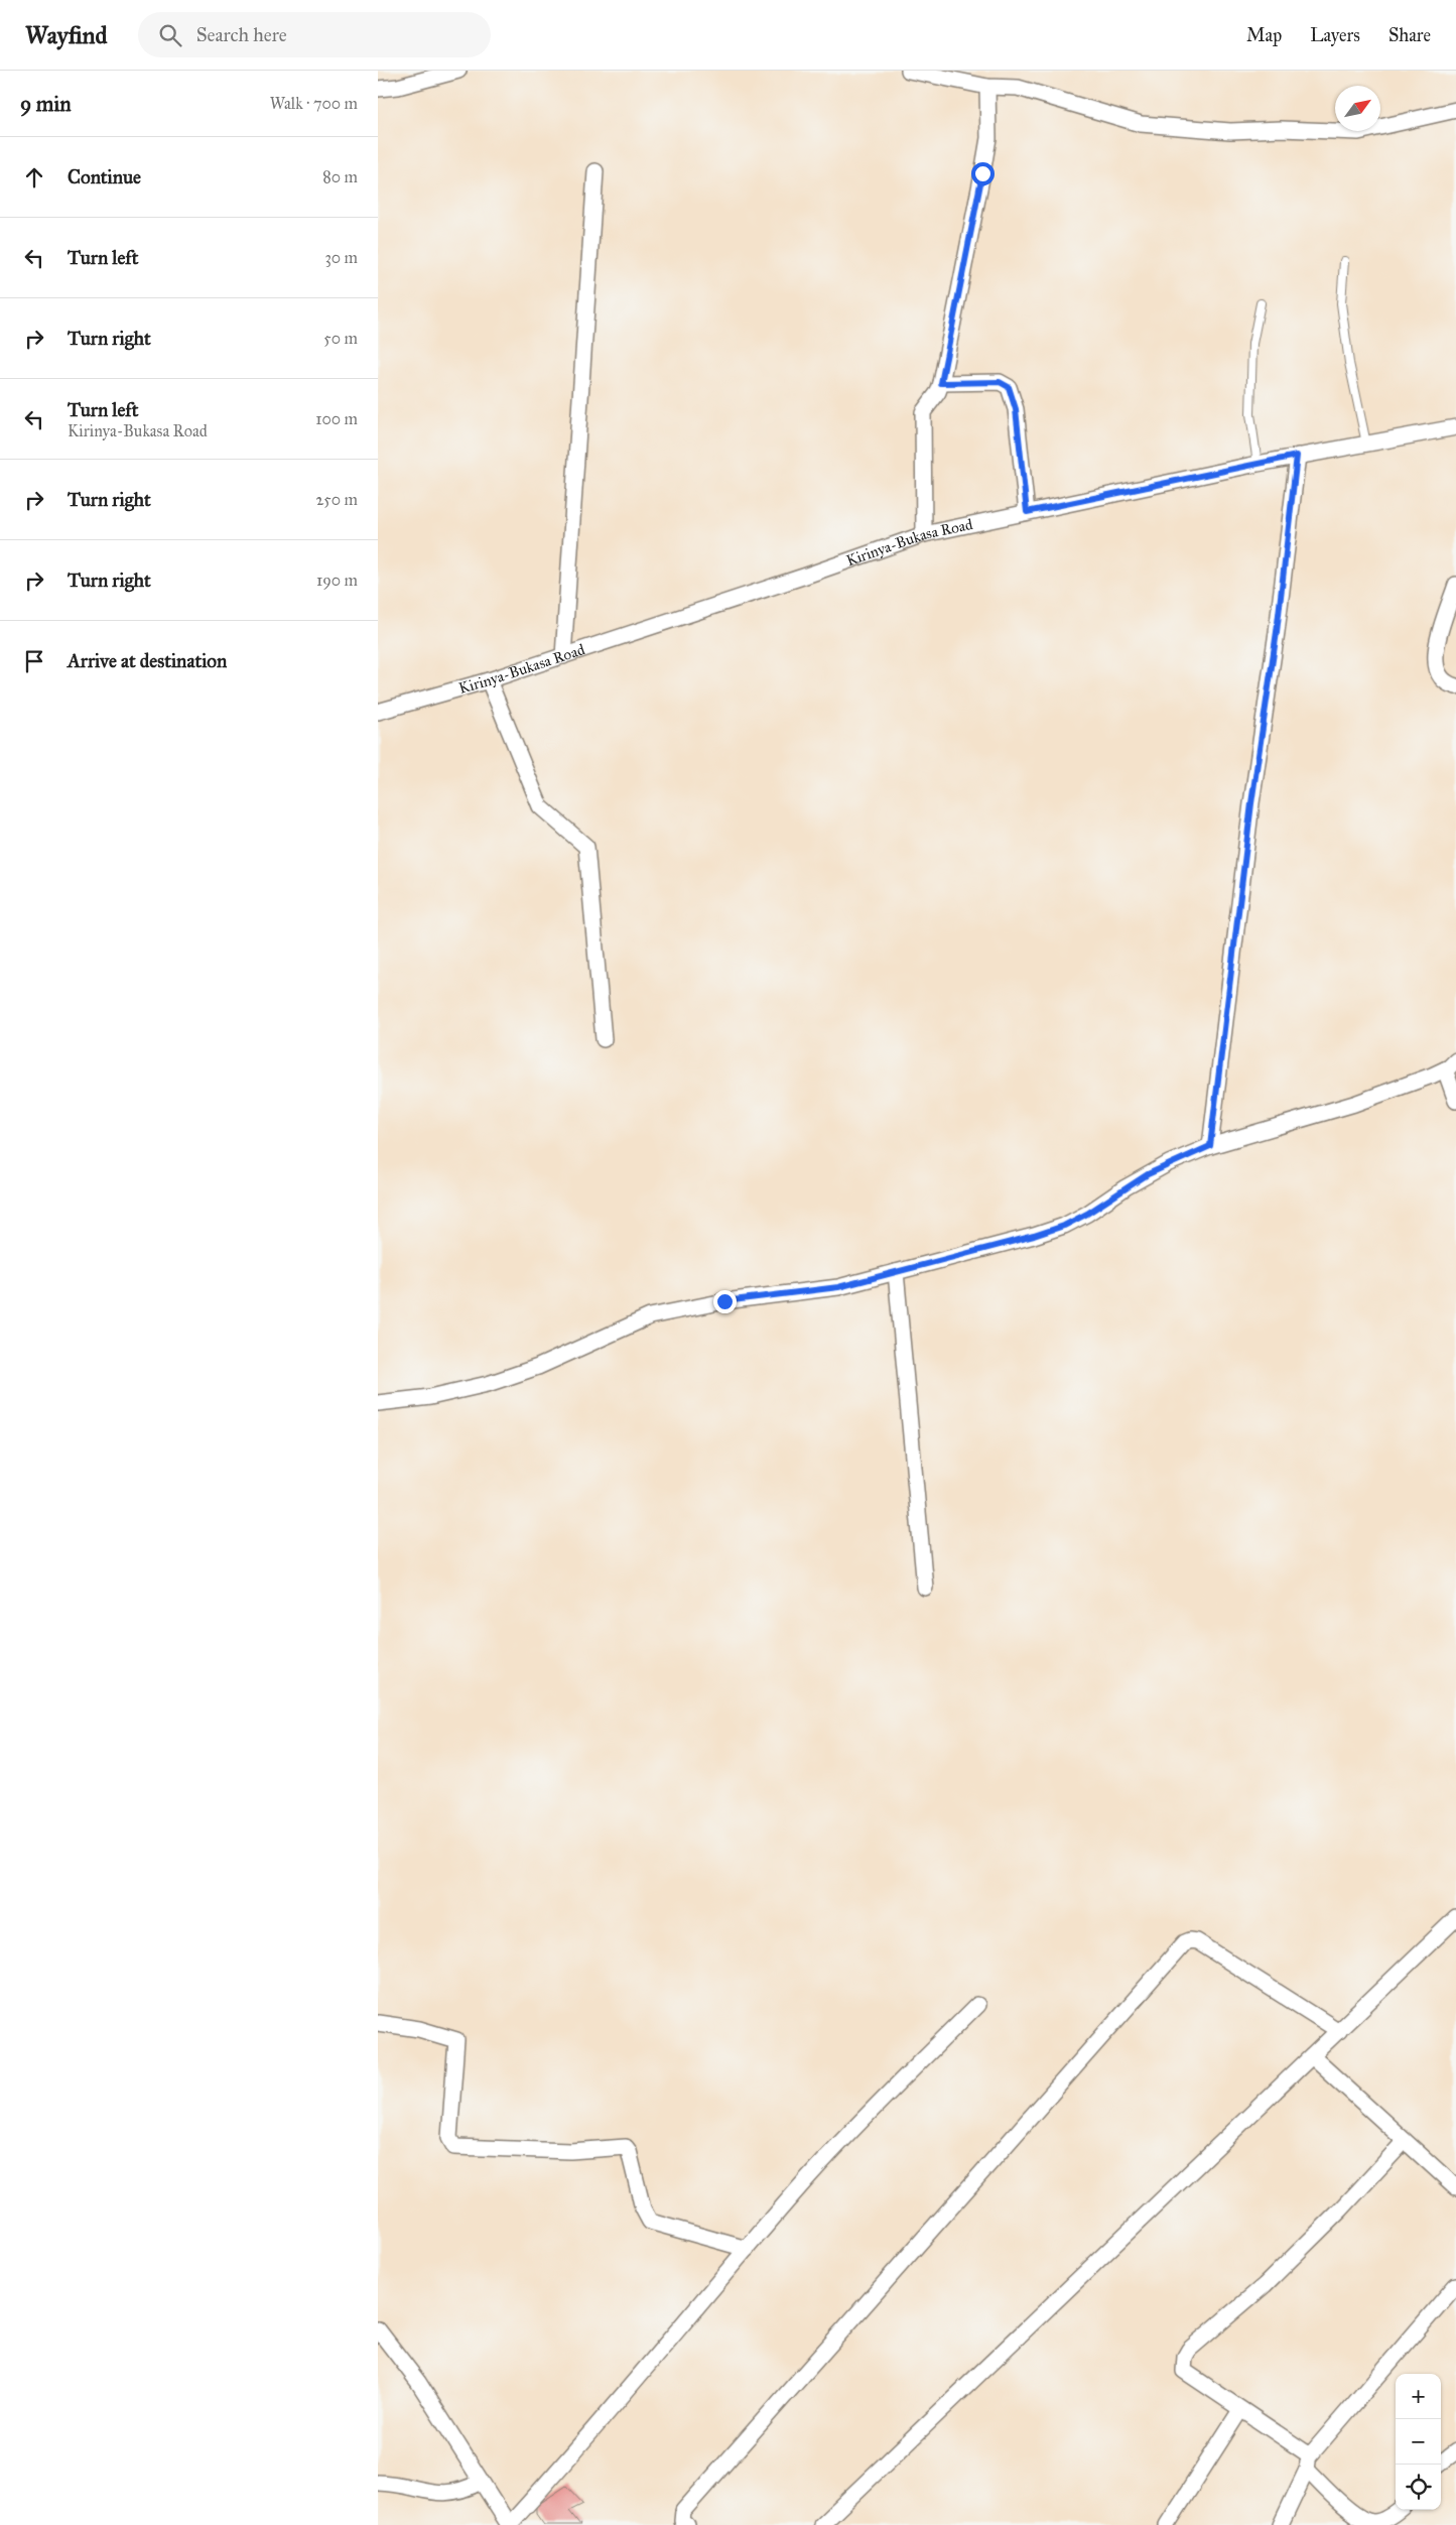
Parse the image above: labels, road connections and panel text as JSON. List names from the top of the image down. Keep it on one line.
{"streets":{"street":["Kirinya-Bukasa Road"]},"north":"top right","page":{"header":"Wayfind","search":"Search here","nav":["Map","Layers","Share"],"heading":["9 min","Walk · 700 m"],"list":[["Continue","80 m"],["Turn left","30 m"],["Turn right","50 m"],["Turn left","Kirinya-Bukasa Road","100 m"],["Turn right","250 m"],["Turn right","190 m"],"Arrive at destination"],"map_buttons":["+","−"]}}
